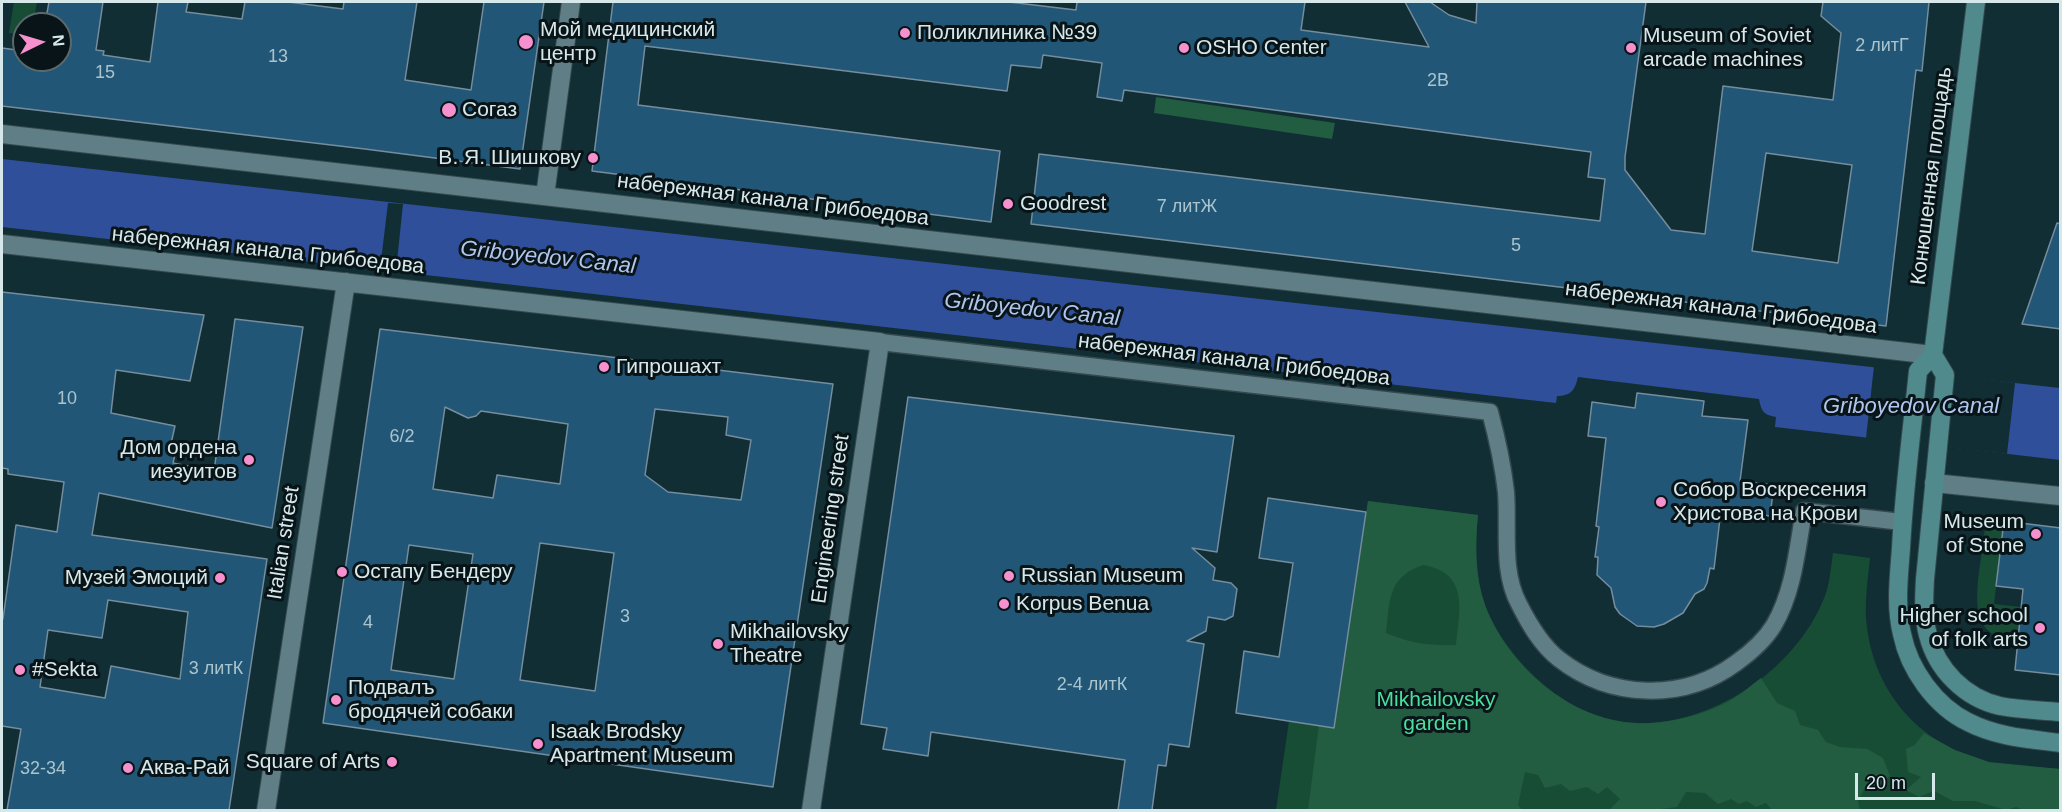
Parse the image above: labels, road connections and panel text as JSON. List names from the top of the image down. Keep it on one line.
{"streets":{"main road":["Конюшенная площадь"],"street":["набережная канала Грибоедова","Engineering street","Italian street"]},"crossings":[["Конюшенная площадь","набережная канала Грибоедова"],["набережная канала Грибоедова","Engineering street"],["набережная канала Грибоедова","Italian street"]],"water":["Griboyedov Canal"],"parks":["Mikhailovsky garden"],"places":["Поликлиника №39","Мой медицинский центр","OSHO Center","Museum of Soviet arcade machines","Согаз","В. Я. Шишкову","Goodrest","Гипрошахт","Дом ордена иезуитов","Собор Воскресения Христова на Крови","Museum of Stone","Остапу Бендеру","Russian Museum","Музей Эмоций","Korpus Benua","Higher school of folk arts","Mikhailovsky Theatre","#Sekta","Подвалъ бродячей собаки","Isaak Brodsky Apartment Museum","Square of Arts","Аква-Рай"],"house_numbers":["2 литГ","13","15","2В","7 литЖ","5","10","6/2","3","4","3 литК","2-4 литК","32-34"],"scale_bar":"20 m","north":"right"}
